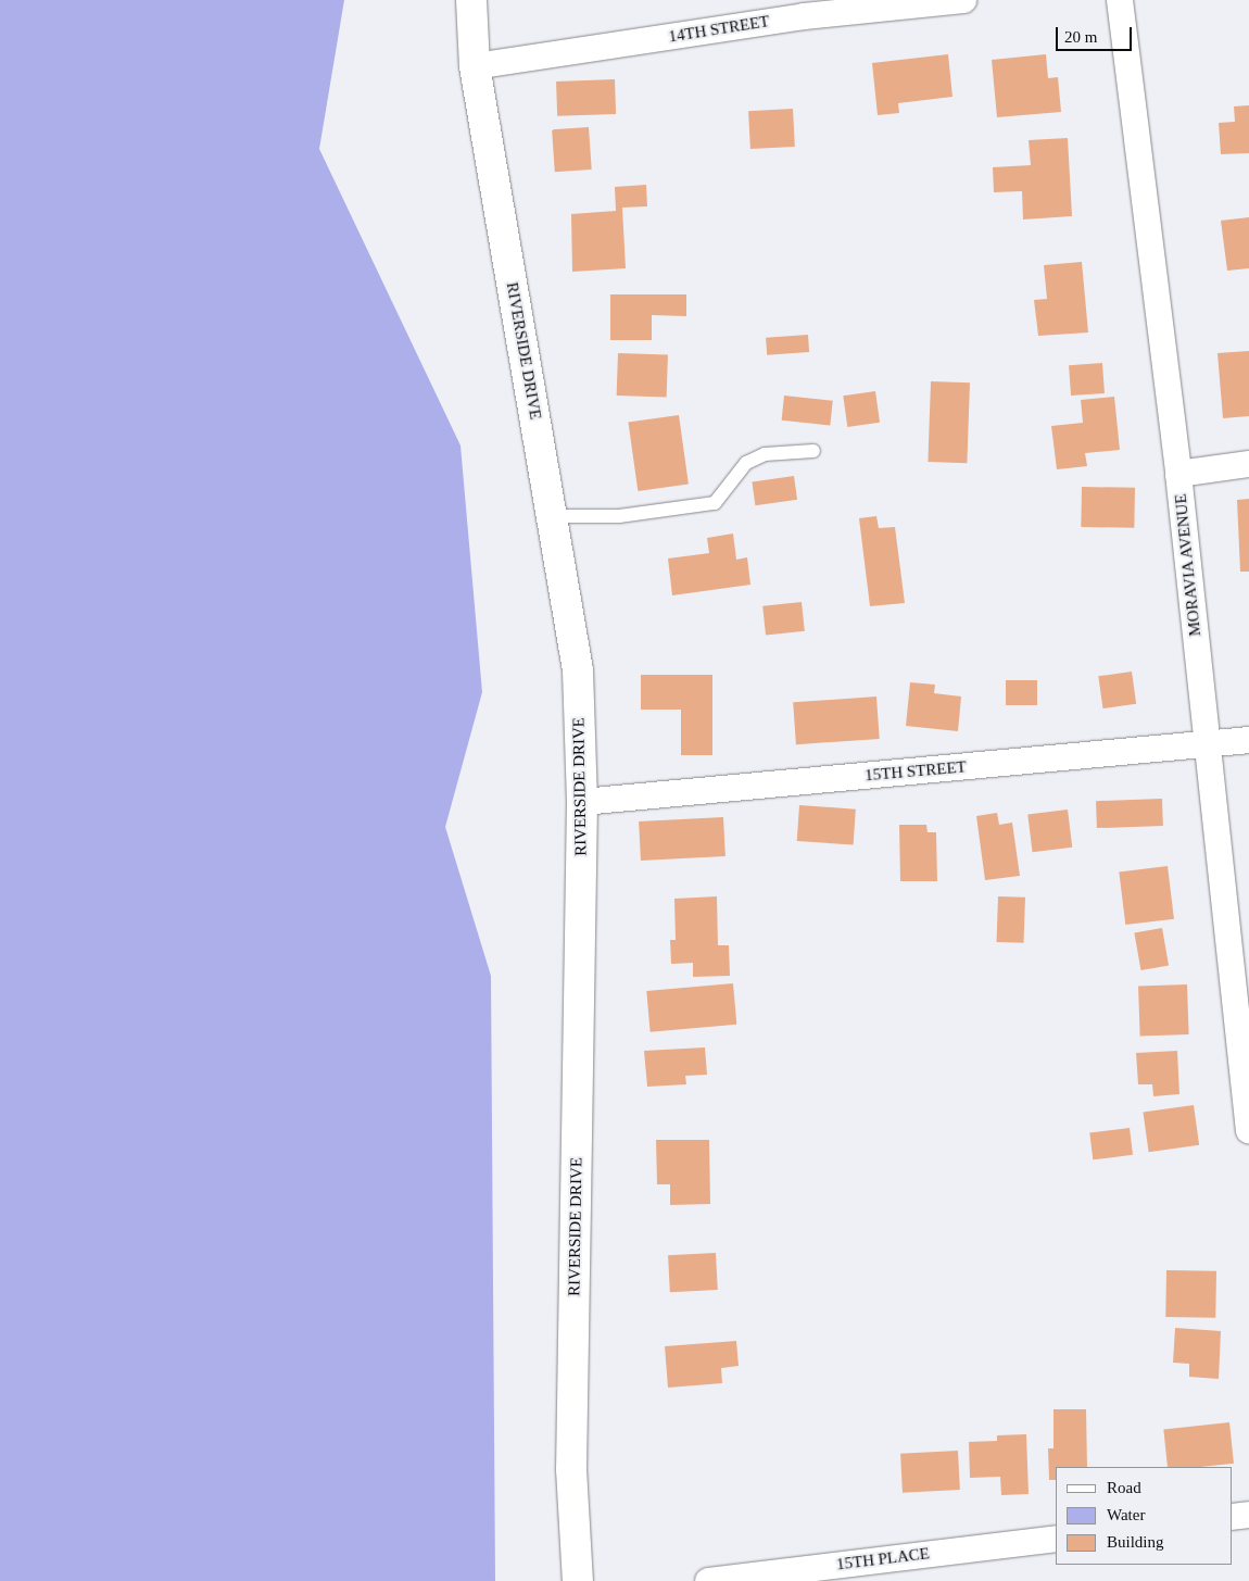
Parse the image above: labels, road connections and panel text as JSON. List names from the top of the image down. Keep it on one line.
{"streets":{"street":["14TH STREET","RIVERSIDE DRIVE","MORAVIA AVENUE","15TH STREET","15TH PLACE"]},"crossings":[["14TH STREET","RIVERSIDE DRIVE"],["RIVERSIDE DRIVE","15TH STREET"],["MORAVIA AVENUE","15TH STREET"]],"legend":["Road","Water","Building"],"scale_bar":"20 m"}
